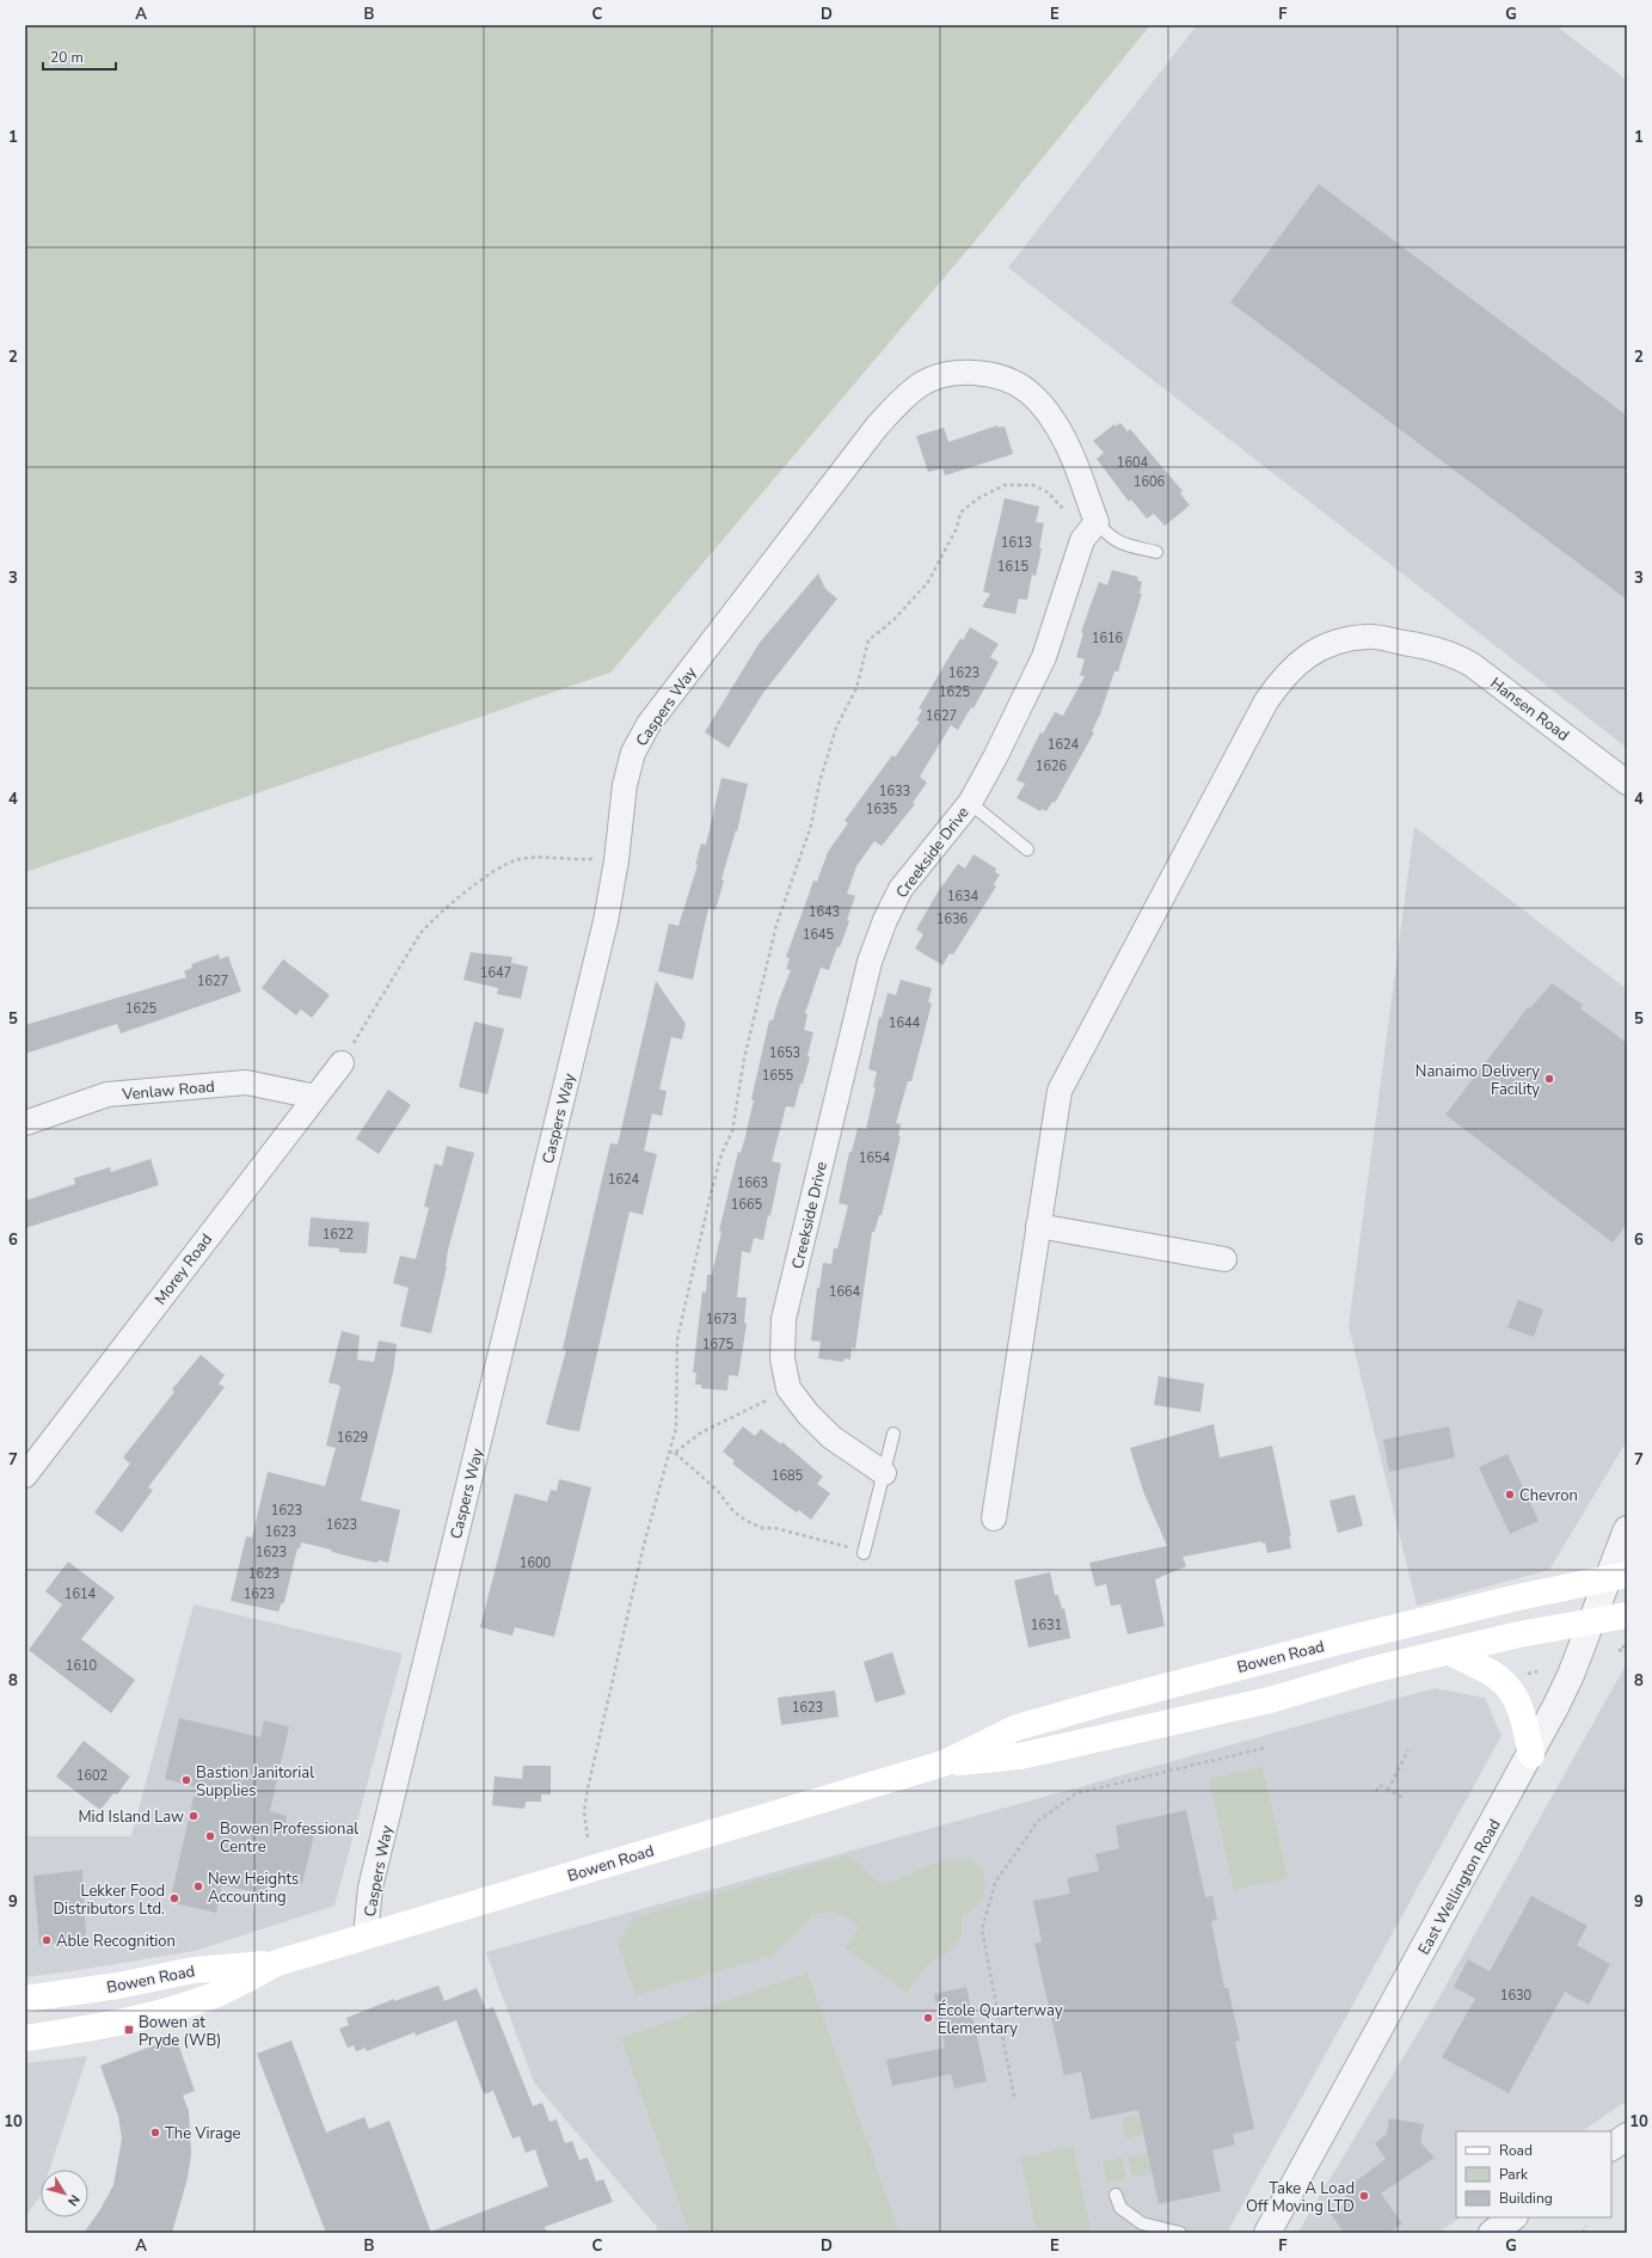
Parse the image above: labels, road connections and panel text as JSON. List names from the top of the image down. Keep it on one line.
{"streets":{"main road":["Bowen Road"],"street":["Caspers Way","Hansen Road","Creekside Drive","Venlaw Road","Morey Road","East Wellington Road"]},"crossings":[["Caspers Way","Creekside Drive"],["Caspers Way","Bowen Road"],["Venlaw Road","Morey Road"],["Bowen Road","East Wellington Road"]],"places":{"other":["Nanaimo Delivery Facility","Chevron","Bastion Janitorial Supplies","Mid Island Law","Bowen Professional Centre","New Heights Accounting","Lekker Food Distributors Ltd.","Able Recognition","École Quarterway Elementary","The Virage","Take A Load Off Moving LTD"],"transit":["Bowen at Pryde (WB)"]},"house_numbers":["1604","1606","1613","1615","1616","1623","1625","1627","1624","1626","1633","1635","1634","1643","1636","1645","1647","1627","1625","1644","1653","1655","1654","1624","1663","1665","1622","1664","1673","1675","1629","1685","1623","1623","1623","1623","1600","1623","1614","1623","1631","1610","1623","1602","1630"],"legend":["Road","Park","Building"],"scale_bar":"20 m","north":"bottom right","grid":{"columns":["A","B","C","D","E","F","G"],"rows":["1","2","3","4","5","6","7","8","9","10"]}}
